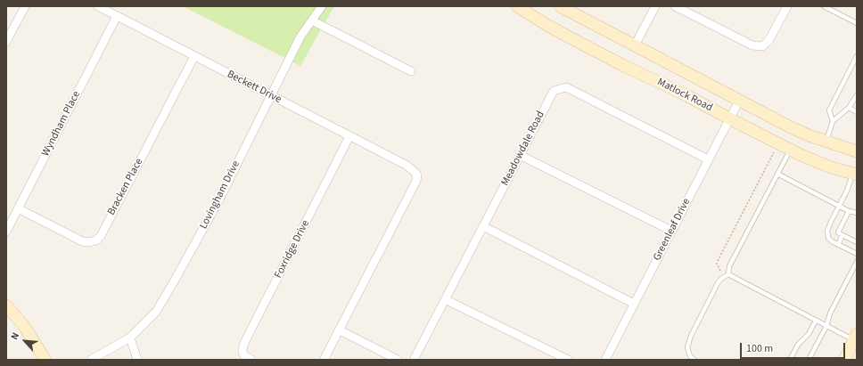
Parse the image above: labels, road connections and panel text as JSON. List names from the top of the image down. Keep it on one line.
{"streets":{"main road":["Matlock Road"],"street":["Beckett Drive","Wyndham Place","Meadowdale Road","Bracken Place","Lovingham Drive","Greenleaf Drive","Foxridge Drive"]},"crossings":[["Beckett Drive","Wyndham Place"],["Beckett Drive","Bracken Place"],["Beckett Drive","Lovingham Drive"],["Beckett Drive","Foxridge Drive"],["Matlock Road","Greenleaf Drive"],["Wyndham Place","Bracken Place"],["Meadowdale Road","Greenleaf Drive"]],"scale_bar":"100 m","north":"top left"}
